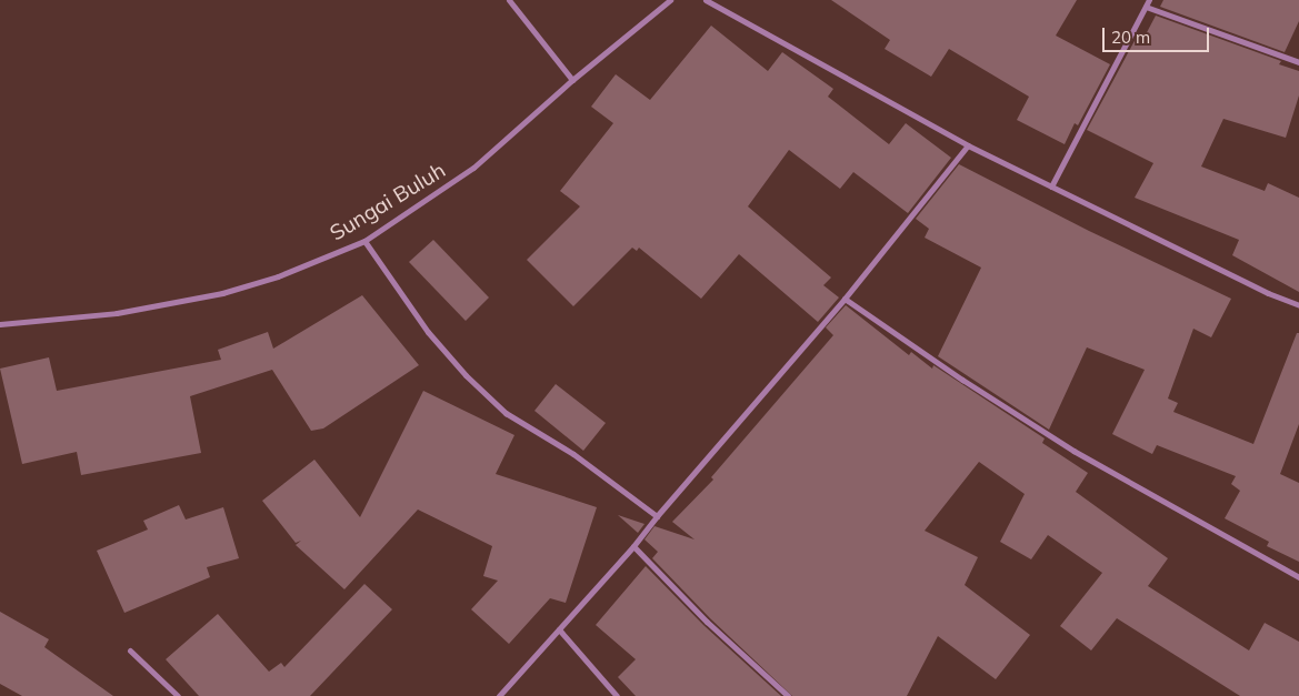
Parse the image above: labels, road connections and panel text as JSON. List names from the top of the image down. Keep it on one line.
{"streets":{"street":["Sungai Buluh"]},"scale_bar":"20 m"}
